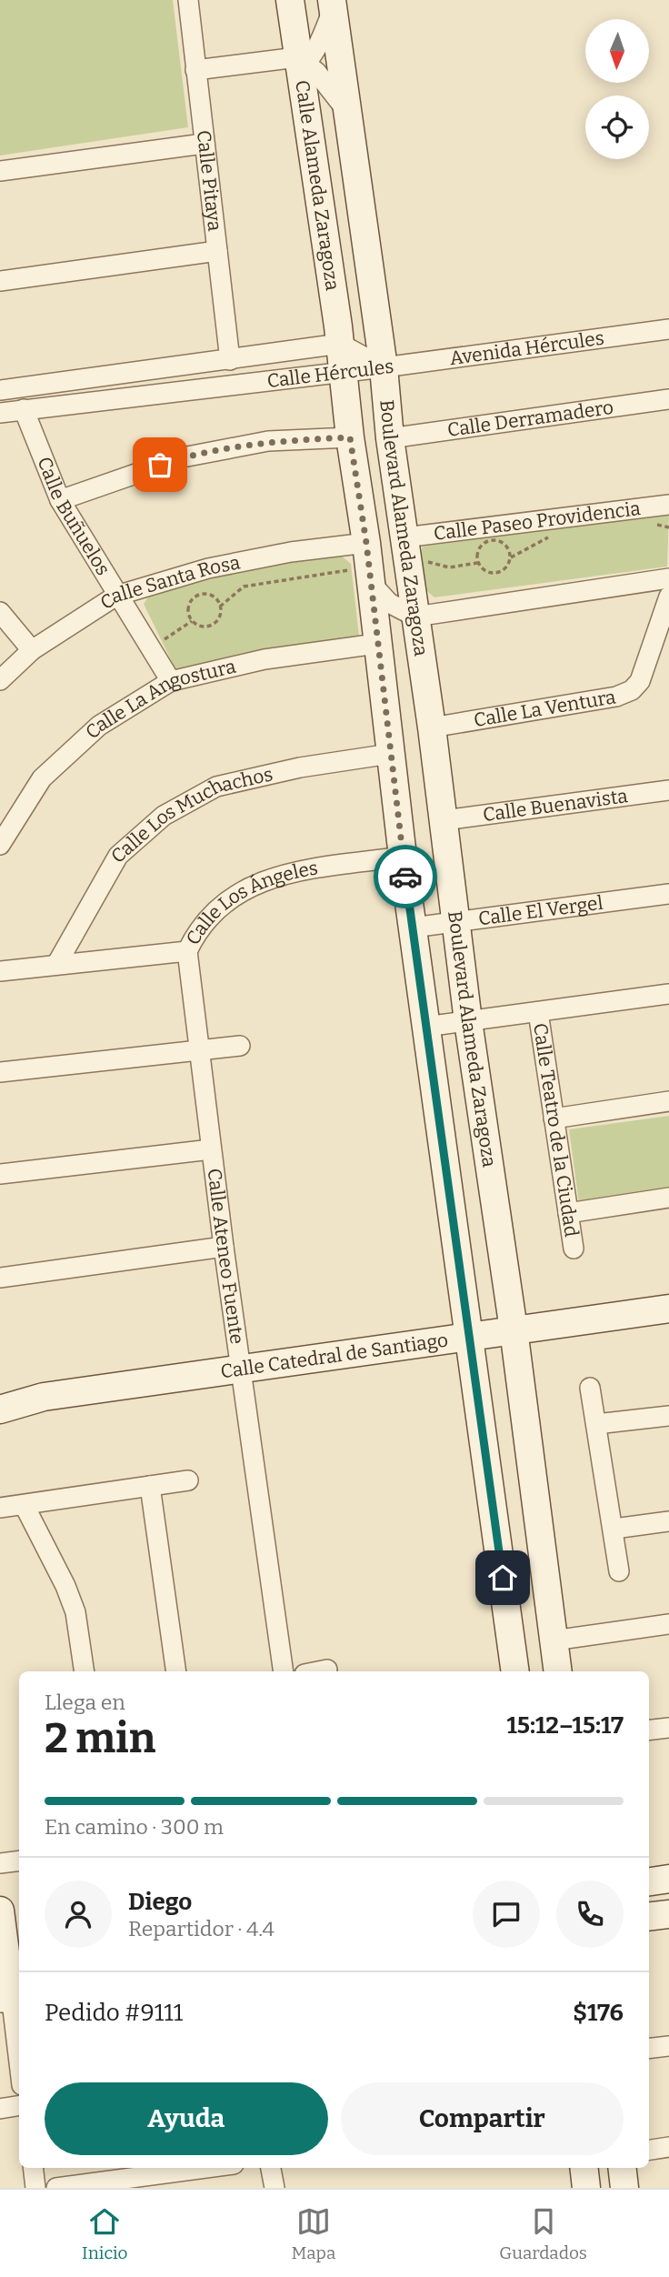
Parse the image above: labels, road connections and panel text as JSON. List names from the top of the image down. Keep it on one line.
{"streets":{"street":["Calle Pitaya","Calle Alameda Zaragoza","Avenida Hércules","Calle Hércules","Calle Derramadero","Calle Buñuelos","Calle Paseo Providencia","Boulevard Alameda Zaragoza","Calle Santa Rosa","Calle La Angostura","Calle La Ventura","Calle Buenavista","Calle Los Muchachos","Calle Los Ángeles","Calle El Vergel","Calle Teatro de la Ciudad","Calle Ateneo Fuente","Calle Catedral de Santiago"]},"crossings":[["Calle Pitaya","Calle Hércules"],["Calle Alameda Zaragoza","Avenida Hércules"],["Calle Alameda Zaragoza","Calle Hércules"],["Calle Alameda Zaragoza","Boulevard Alameda Zaragoza"],["Avenida Hércules","Calle Hércules"],["Avenida Hércules","Boulevard Alameda Zaragoza"],["Calle Hércules","Calle Buñuelos"],["Calle Hércules","Boulevard Alameda Zaragoza"],["Calle Derramadero","Boulevard Alameda Zaragoza"],["Calle Buñuelos","Calle Santa Rosa"],["Calle Buñuelos","Calle La Angostura"],["Calle Paseo Providencia","Boulevard Alameda Zaragoza"],["Boulevard Alameda Zaragoza","Calle Santa Rosa"],["Boulevard Alameda Zaragoza","Calle La Angostura"],["Boulevard Alameda Zaragoza","Calle La Ventura"],["Boulevard Alameda Zaragoza","Calle Buenavista"],["Boulevard Alameda Zaragoza","Calle Los Muchachos"],["Boulevard Alameda Zaragoza","Calle Los Ángeles"],["Boulevard Alameda Zaragoza","Calle El Vergel"],["Boulevard Alameda Zaragoza","Calle Catedral de Santiago"],["Calle Los Muchachos","Calle Los Ángeles"],["Calle Los Ángeles","Calle Ateneo Fuente"],["Calle Ateneo Fuente","Calle Catedral de Santiago"]],"north":"bottom","page":{"heading":["2 min","Llega en","15:12–15:17"],"panel":["Diego","Repartidor · 4.4","Pedido #9111","$176"],"bar":"En camino · 300 m","buttons":["Ayuda","Compartir"],"tabs":["Inicio","Mapa","Guardados"]}}
